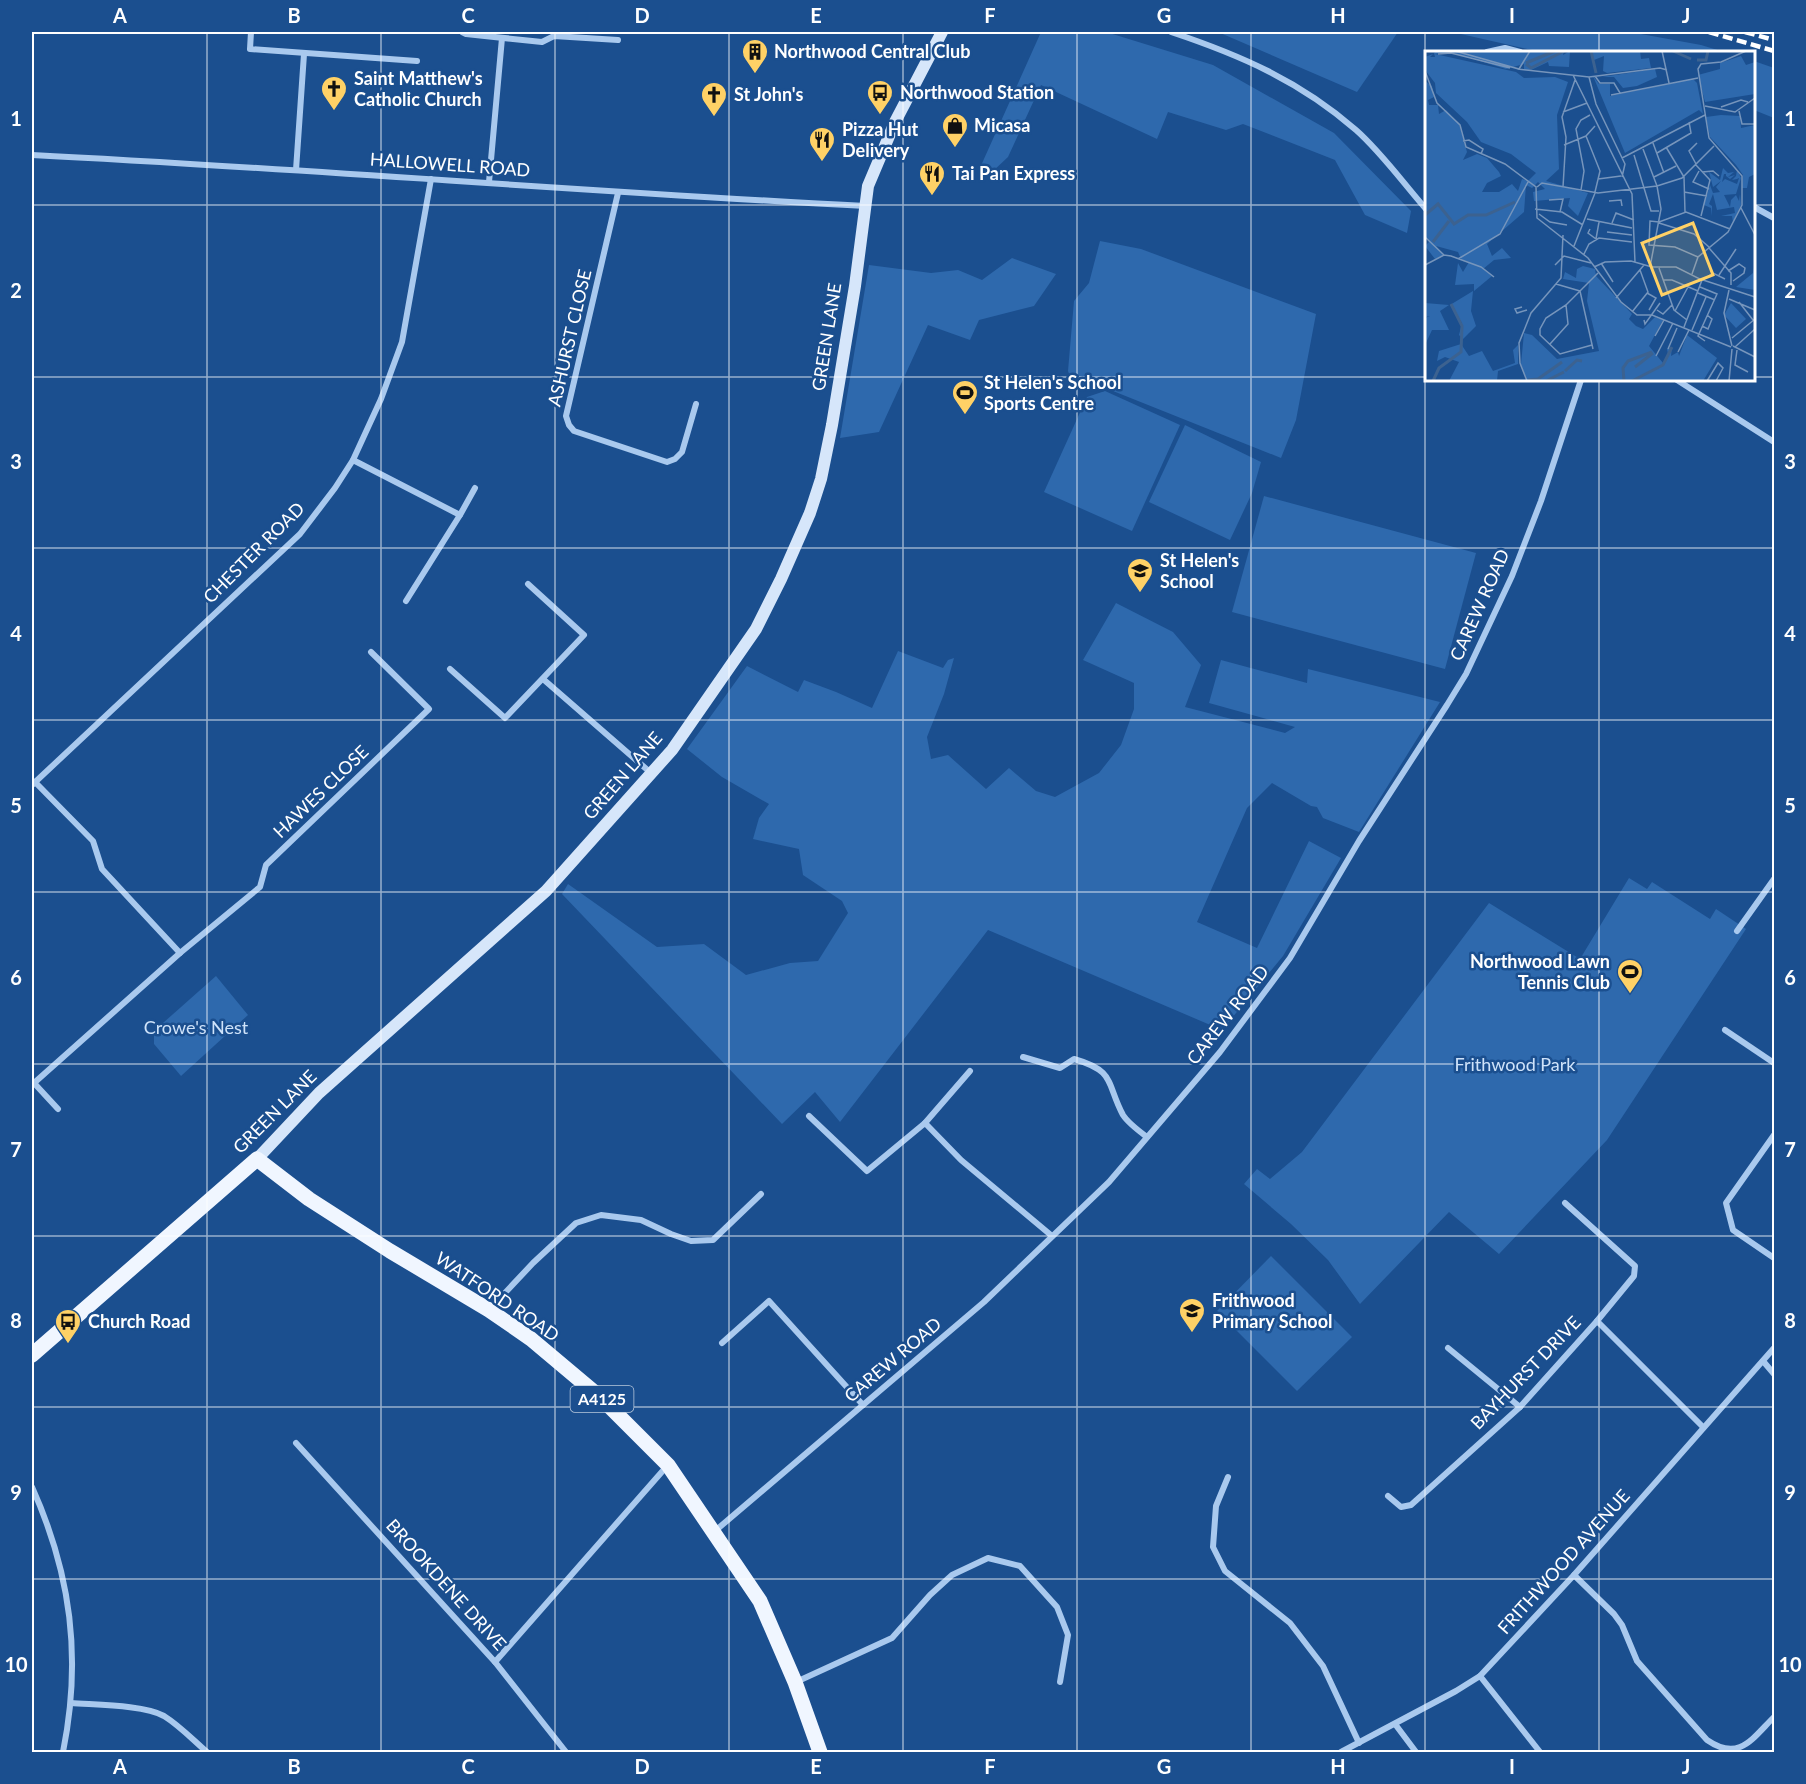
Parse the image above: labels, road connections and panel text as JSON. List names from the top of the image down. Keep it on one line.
{"streets":{"main road":["GREEN LANE","WATFORD ROAD","A4125"],"street":["HALLOWELL ROAD","ASHURST CLOSE","CHESTER ROAD","CAREW ROAD","HAWES CLOSE","BAYHURST DRIVE","FRITHWOOD AVENUE","BROOKDENE DRIVE"]},"crossings":[["HALLOWELL ROAD","GREEN LANE"],["HALLOWELL ROAD","ASHURST CLOSE"],["HALLOWELL ROAD","CHESTER ROAD"],["GREEN LANE","WATFORD ROAD"],["CAREW ROAD","WATFORD ROAD"],["BAYHURST DRIVE","FRITHWOOD AVENUE"]],"parks":["Crowe's Nest","Frithwood Park"],"places":{"building":["Northwood Central Club"],"church":["Saint Matthew's Catholic Church","St John's"],"bus stop":["Northwood Station","Church Road"],"shop":["Micasa"],"restaurant":["Pizza Hut Delivery","Tai Pan Express"],"sports":["St Helen's School Sports Centre","Northwood Lawn Tennis Club"],"school or university":["St Helen's School","Frithwood Primary School"]},"grid":{"columns":["A","B","C","D","E","F","G","H","I","J"],"rows":["1","2","3","4","5","6","7","8","9","10"]}}
